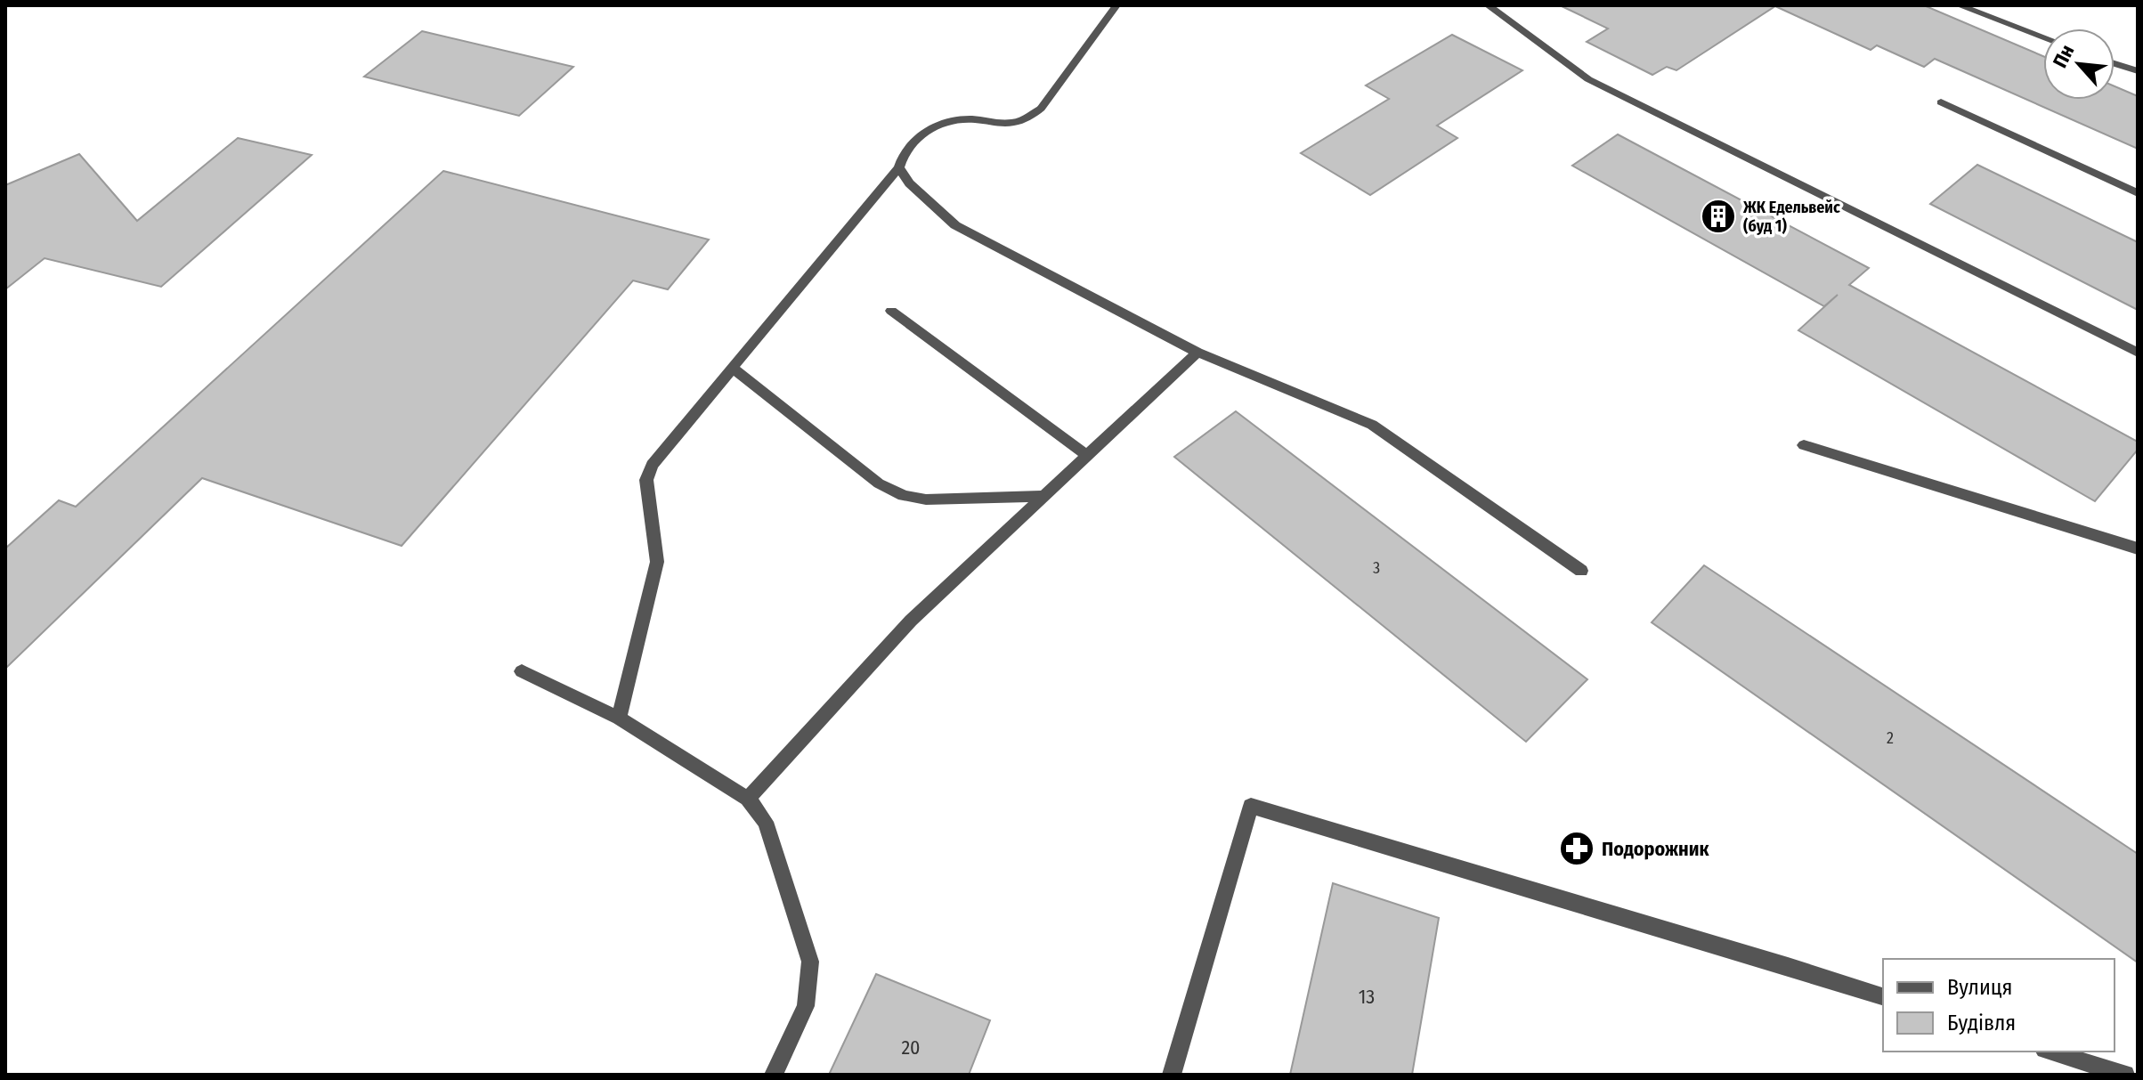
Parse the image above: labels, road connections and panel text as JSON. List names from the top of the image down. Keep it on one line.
{"places":{"building":["ЖК Едельвейс (буд 1)"],"pharmacy":["Подорожник"]},"house_numbers":["3","2","13","20"],"legend":["Вулиця","Будівля"],"north":"top left"}
